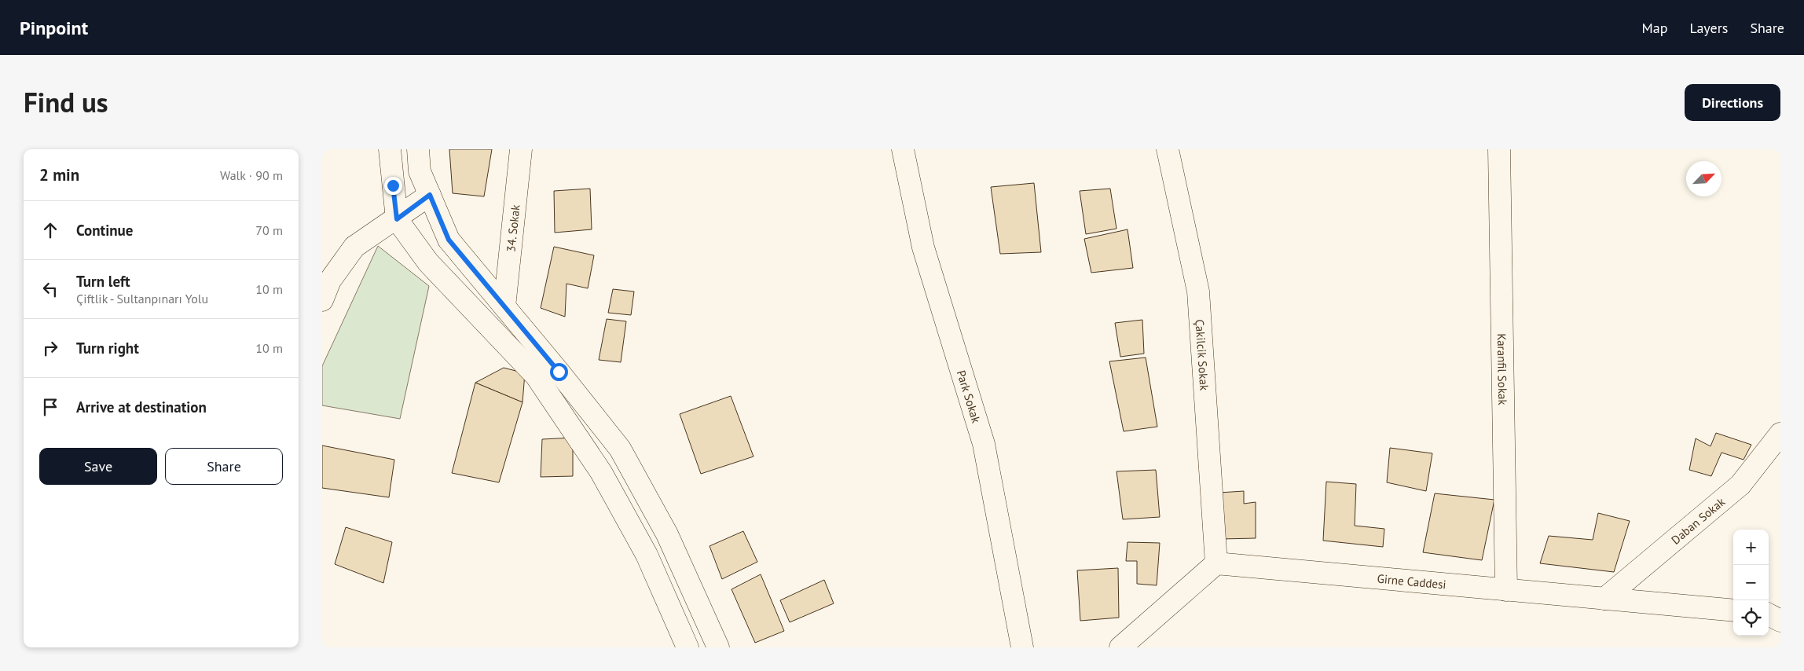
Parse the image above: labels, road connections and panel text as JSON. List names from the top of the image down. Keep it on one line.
{"streets":{"street":["34. Sokak","Çakilcik Sokak","Karanfil Sokak","Park Sokak","Daban Sokak","Girne Caddesi"]},"crossings":[["Çakilcik Sokak","Girne Caddesi"],["Karanfil Sokak","Girne Caddesi"],["Daban Sokak","Girne Caddesi"]],"north":"top right","page":{"header":"Pinpoint","nav":["Map","Layers","Share"],"title":"Find us","buttons":["Directions",["Save","Share"]],"heading":["2 min","Walk · 90 m"],"list":[["Continue","70 m"],["Turn left","Çiftlik - Sultanpınarı Yolu","10 m"],["Turn right","10 m"],"Arrive at destination"],"map_buttons":["+","−"]}}
